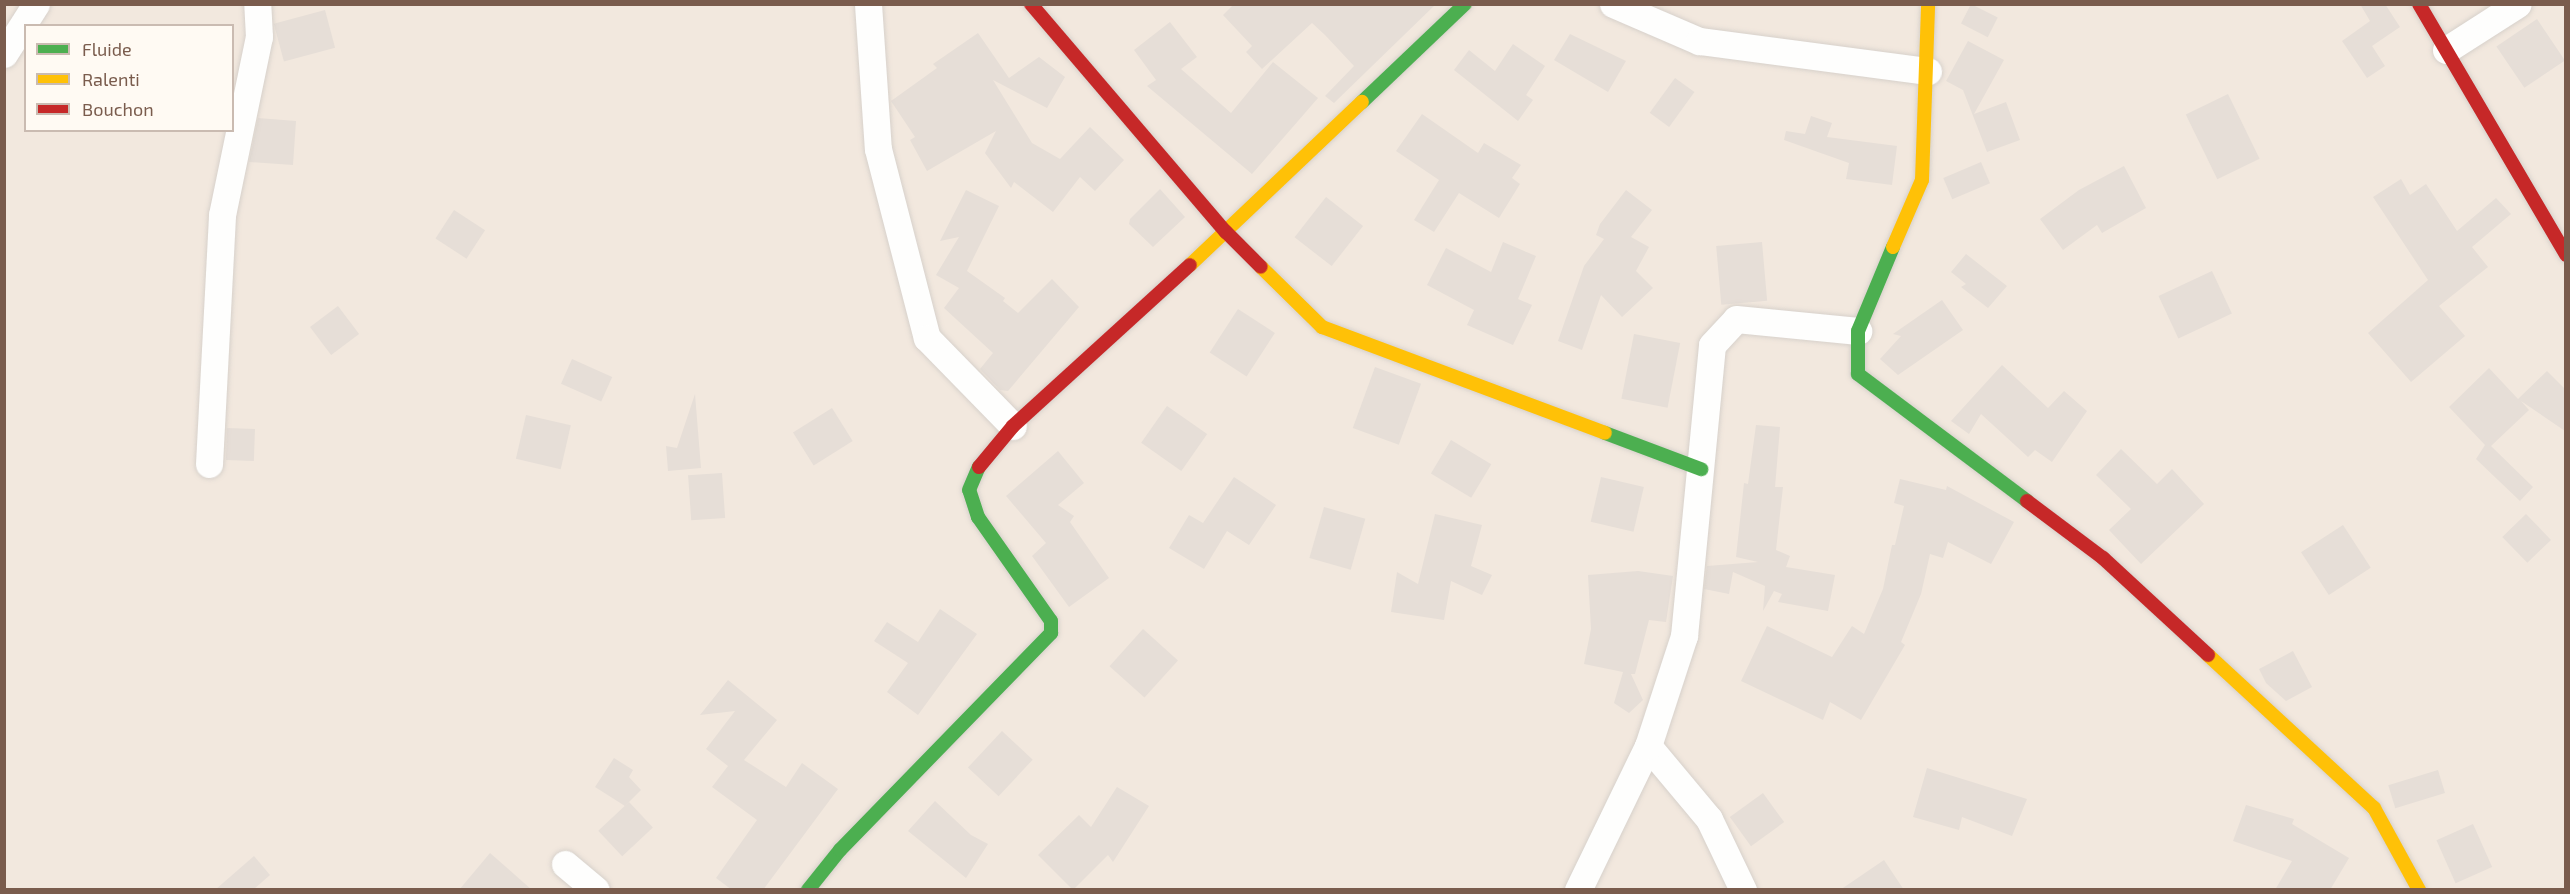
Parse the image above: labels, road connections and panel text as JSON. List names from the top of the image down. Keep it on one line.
{"legend":["Fluide","Ralenti","Bouchon"]}
